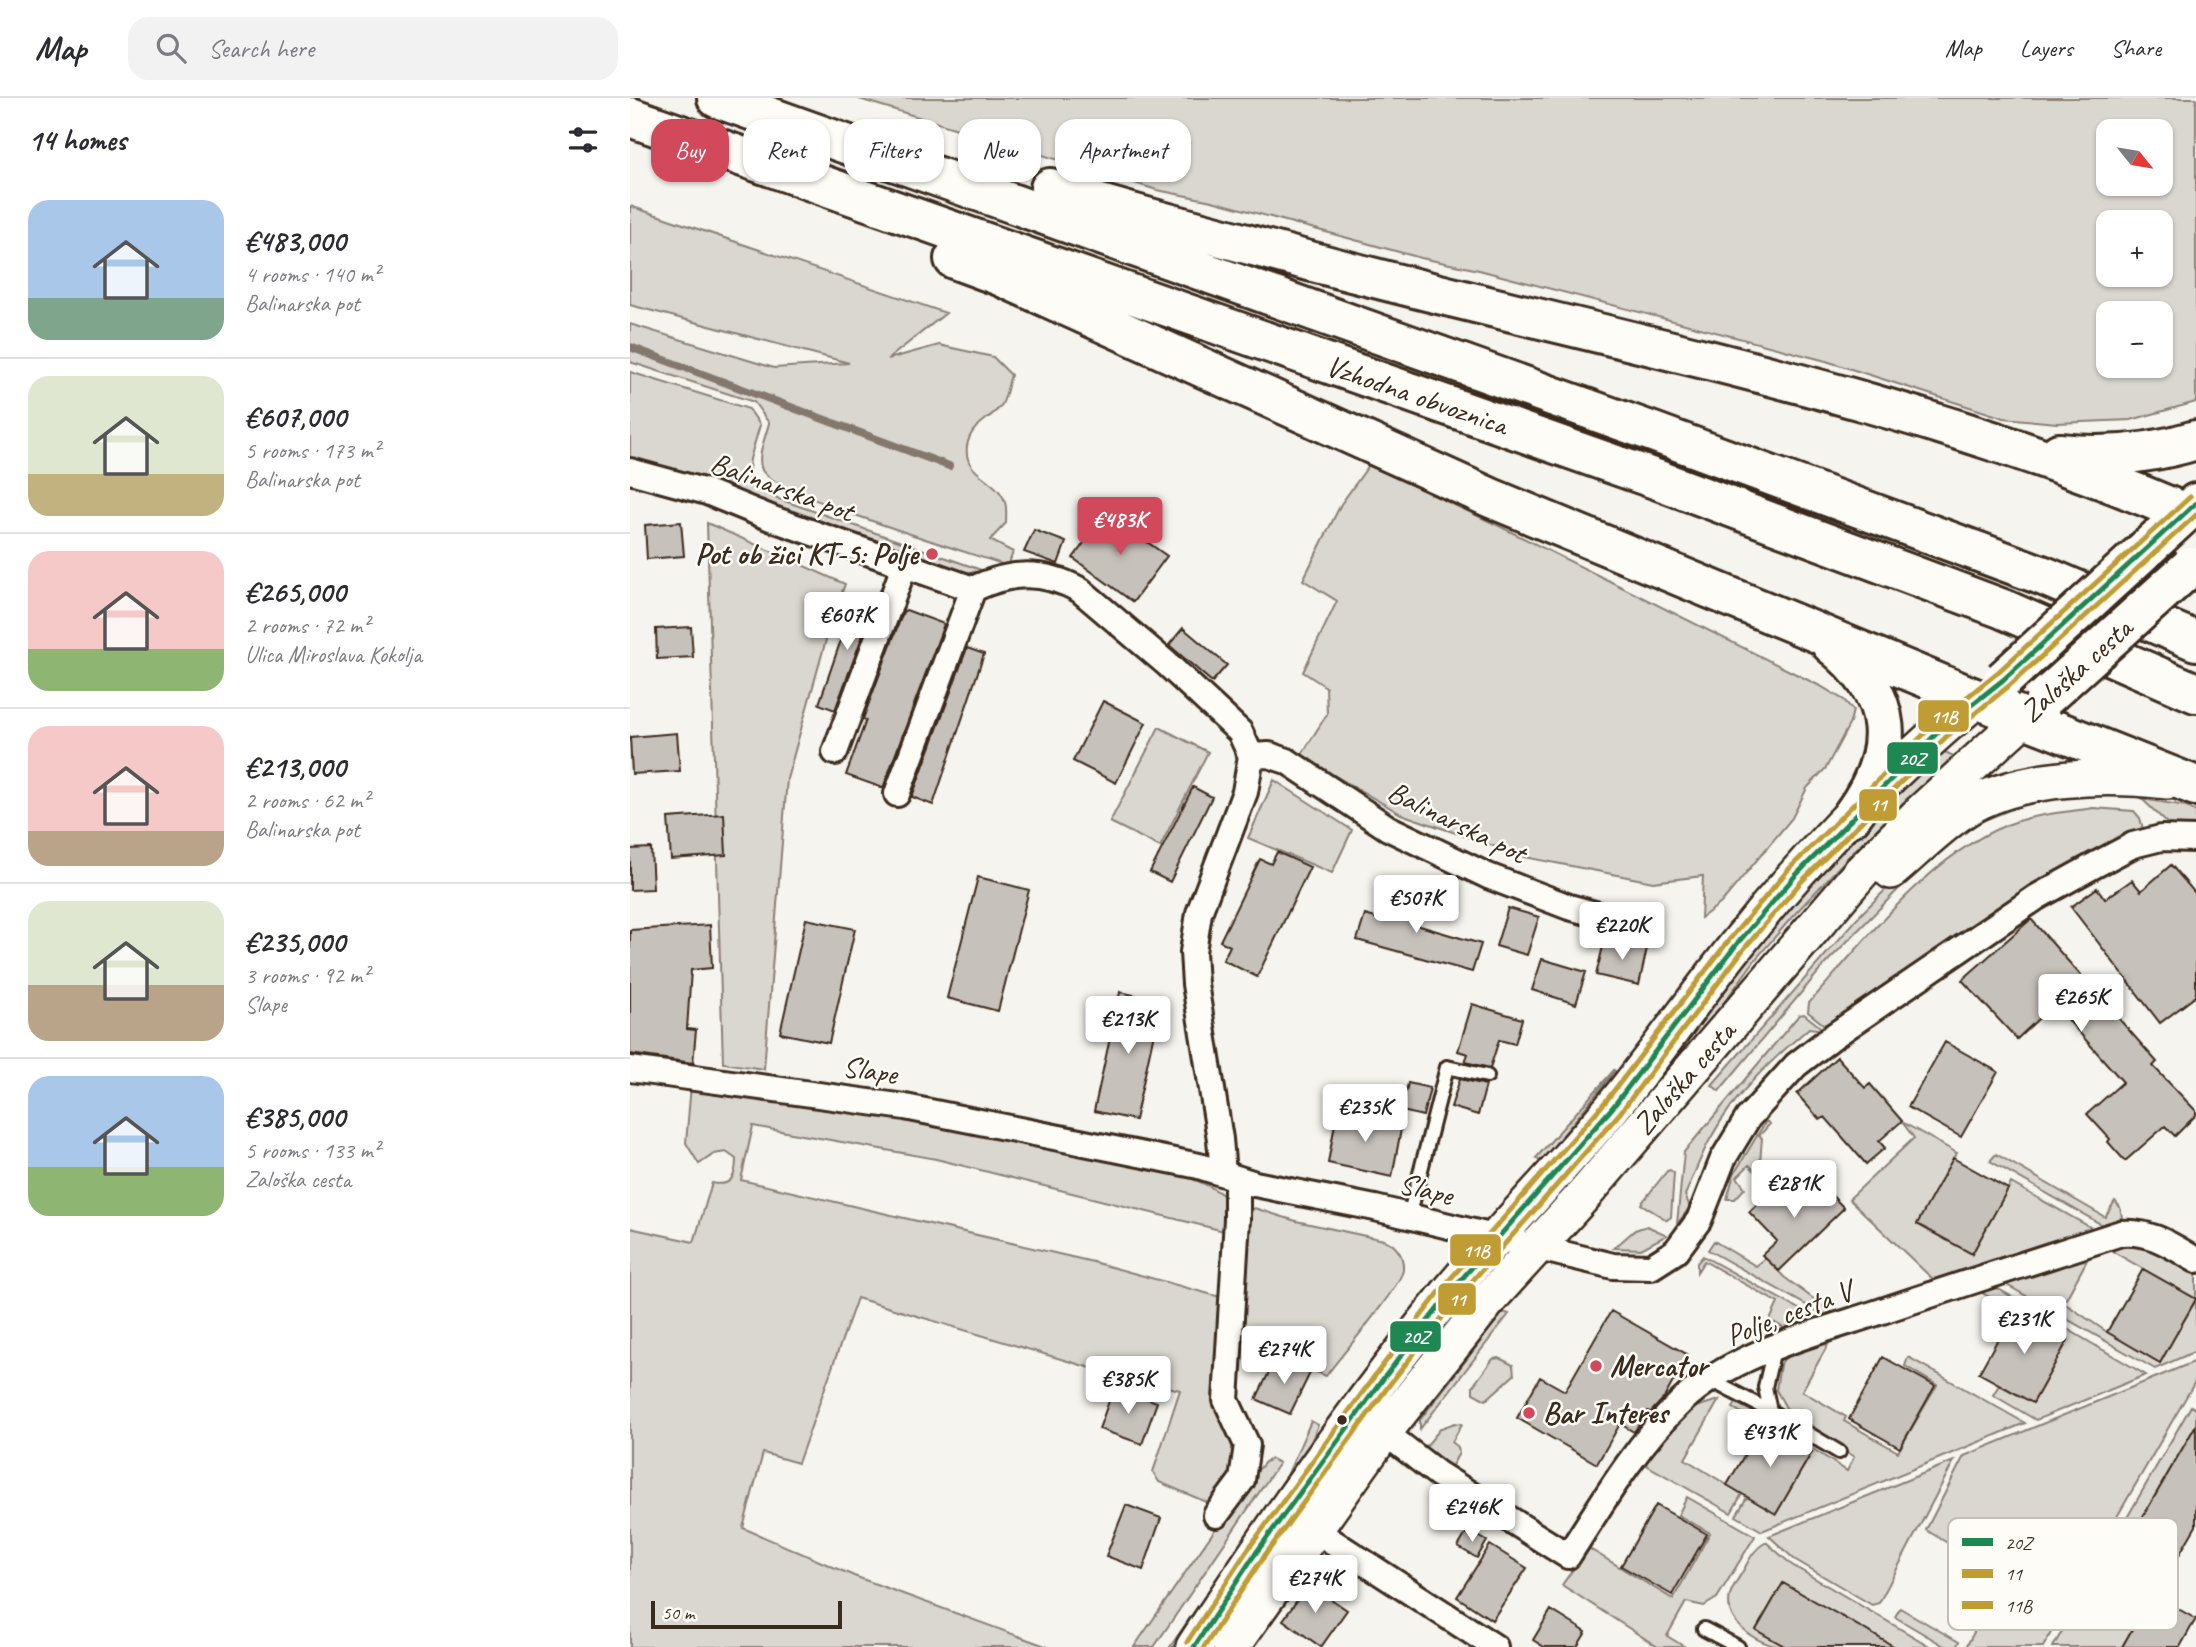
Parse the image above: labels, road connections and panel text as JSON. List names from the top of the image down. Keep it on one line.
{"streets":{"main road":["Vzhodna obvoznica","Zaloška cesta"],"street":["Balinarska pot","Slape","Polje, cesta V"]},"crossings":[["Zaloška cesta","Slape"],["Zaloška cesta","Polje, cesta V"]],"places":["Pot ob žici KT-5: Polje","Mercator","Bar Interes"],"lines":["transit line 11B","transit line 20Z","transit line 11"],"legend":["20Z","11","11B"],"scale_bar":"50 m","north":"bottom right","page":{"header":"Map","search":"Search here","nav":["Map","Layers","Share"],"heading":"14 homes","map_buttons":["+","−"],"chip":["Buy","Rent","Filters","New","Apartment"],"list":[{"name":"€483,000","note":"4 rooms · 140 m² · Balinarska pot"},{"name":"€607,000","note":"5 rooms · 173 m² · Balinarska pot"},{"name":"€265,000","note":"2 rooms · 72 m² · Ulica Miroslava Kokolja"},{"name":"€213,000","note":"2 rooms · 62 m² · Balinarska pot"},{"name":"€235,000","note":"3 rooms · 92 m² · Slape"},{"name":"€385,000","note":"5 rooms · 133 m² · Zaloška cesta"}],"price":["€483K","€607K","€507K","€220K","€265K","€213K","€235K","€281K","€231K","€274K","€385K","€431K","€246K","€274K"],"scale":"50 m"}}
